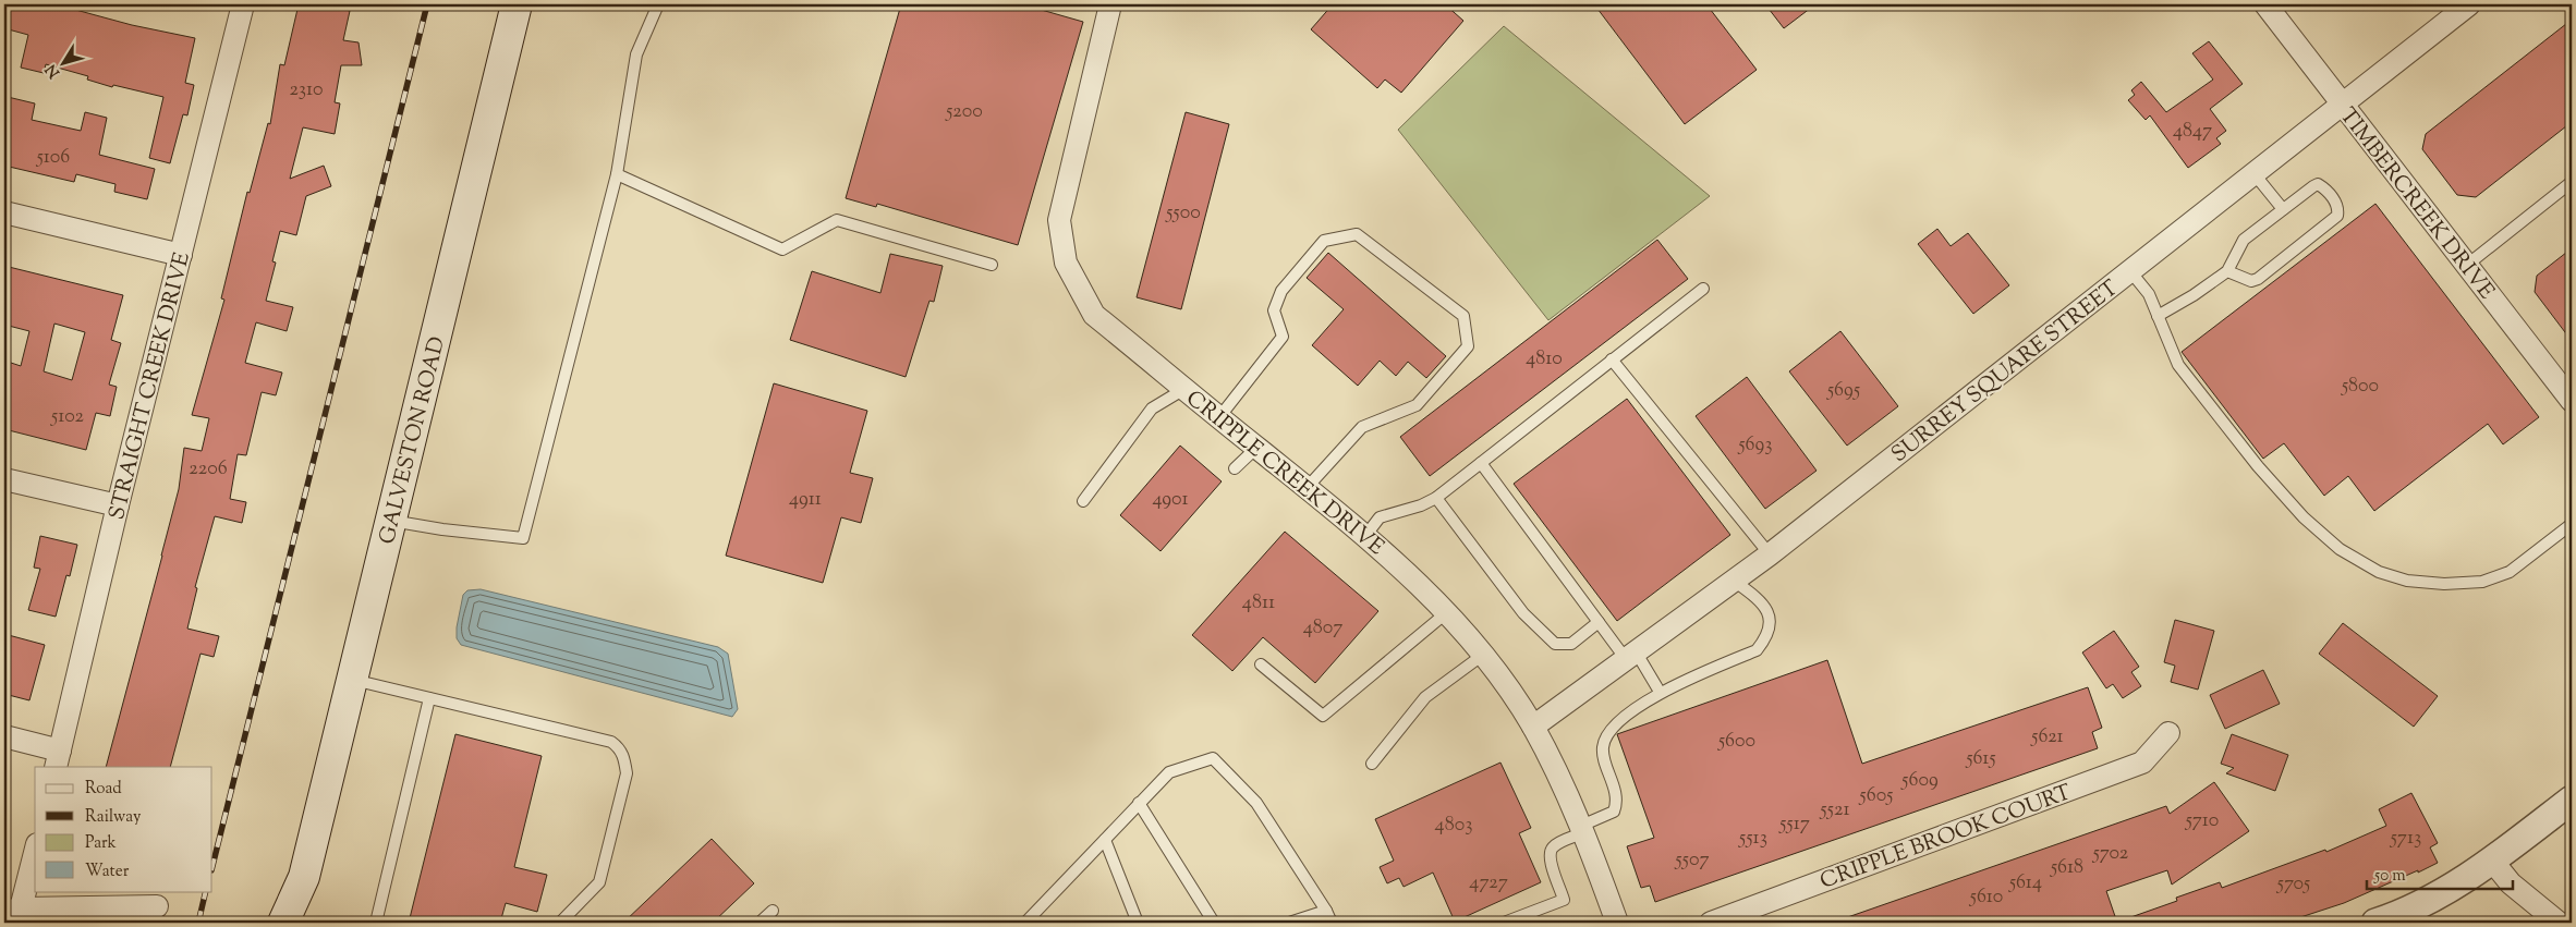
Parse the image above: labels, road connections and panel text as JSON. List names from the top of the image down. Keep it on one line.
{"streets":{"main road":["GALVESTON ROAD"],"street":["TIMBERCREEK DRIVE","SURREY SQUARE STREET","STRAIGHT CREEK DRIVE","CRIPPLE CREEK DRIVE","CRIPPLE BROOK COURT"]},"crossings":[["TIMBERCREEK DRIVE","SURREY SQUARE STREET"],["SURREY SQUARE STREET","CRIPPLE CREEK DRIVE"]],"house_numbers":["2310","5200","4847","5106","5500","4810","5800","5695","5102","5693","2206","4911","4901","4811","4807","5621","5600","5615","5609","5605","5521","5710","5517","4803","5513","5713","5702","5507","5618","4727","5614","5705","5610"],"legend":["Road","Railway","Park","Water"],"scale_bar":"50 m","north":"bottom left"}
